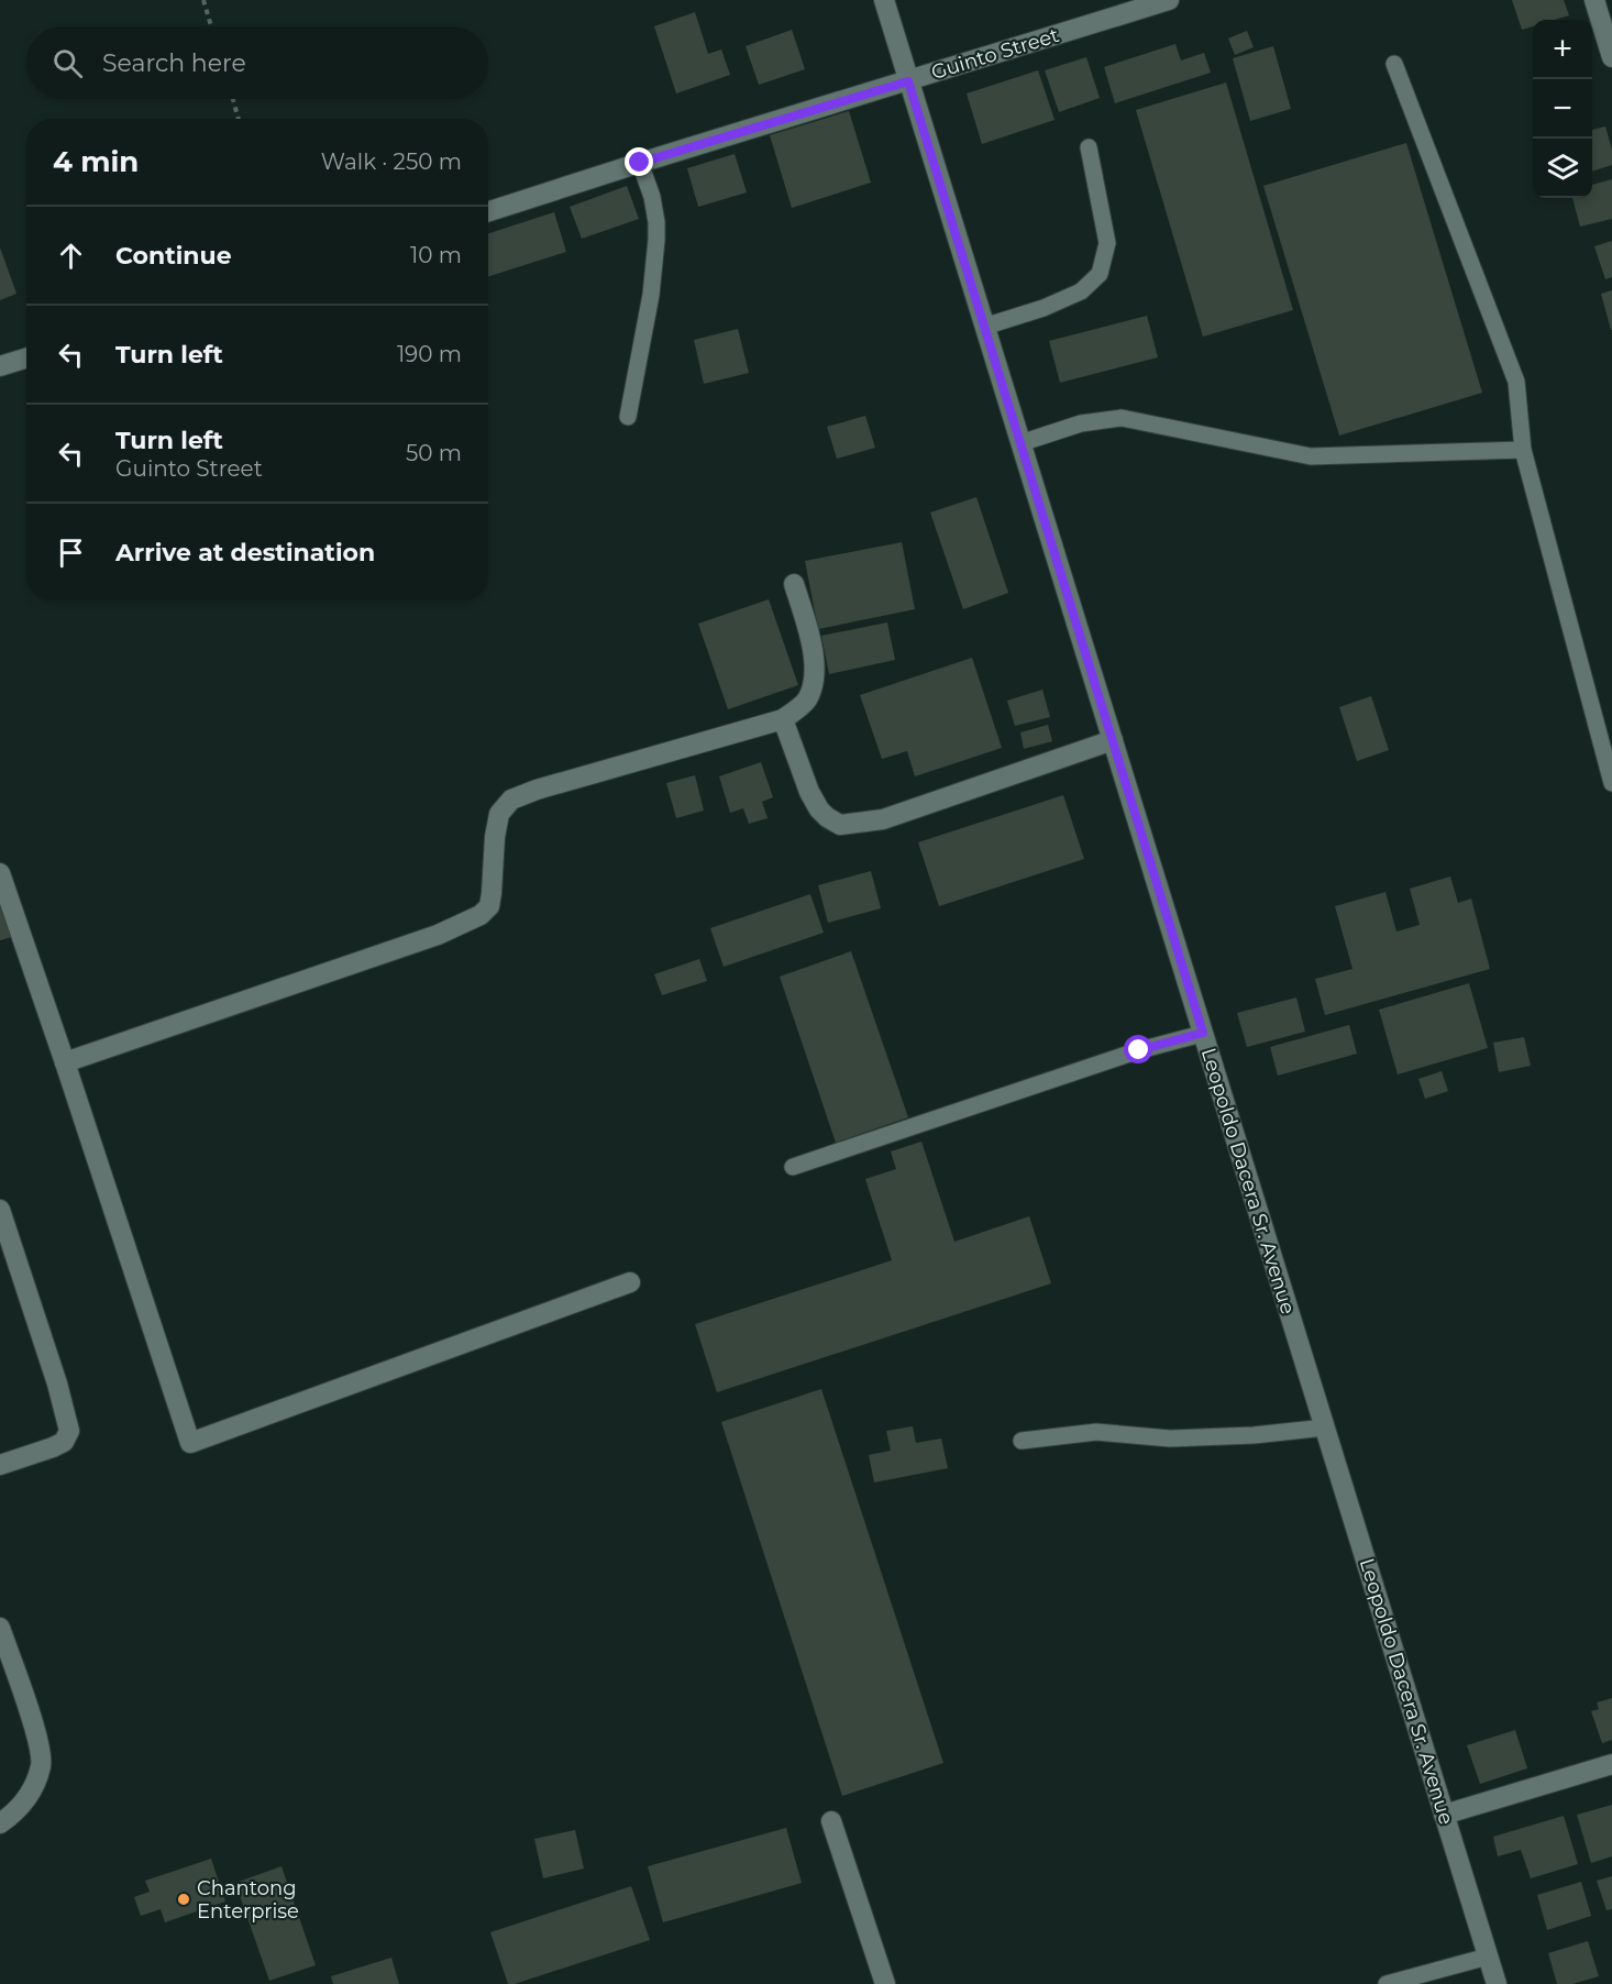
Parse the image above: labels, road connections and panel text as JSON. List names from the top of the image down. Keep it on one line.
{"streets":{"street":["Guinto Street","Leopoldo Dacera Sr. Avenue"]},"crossings":[["Guinto Street","Leopoldo Dacera Sr. Avenue"]],"places":["Chantong Enterprise"],"page":{"map_buttons":["+","−"],"search":"Search here","heading":["4 min","Walk · 250 m"],"list":[["Continue","10 m"],["Turn left","190 m"],["Turn left","Guinto Street","50 m"],"Arrive at destination"]}}
